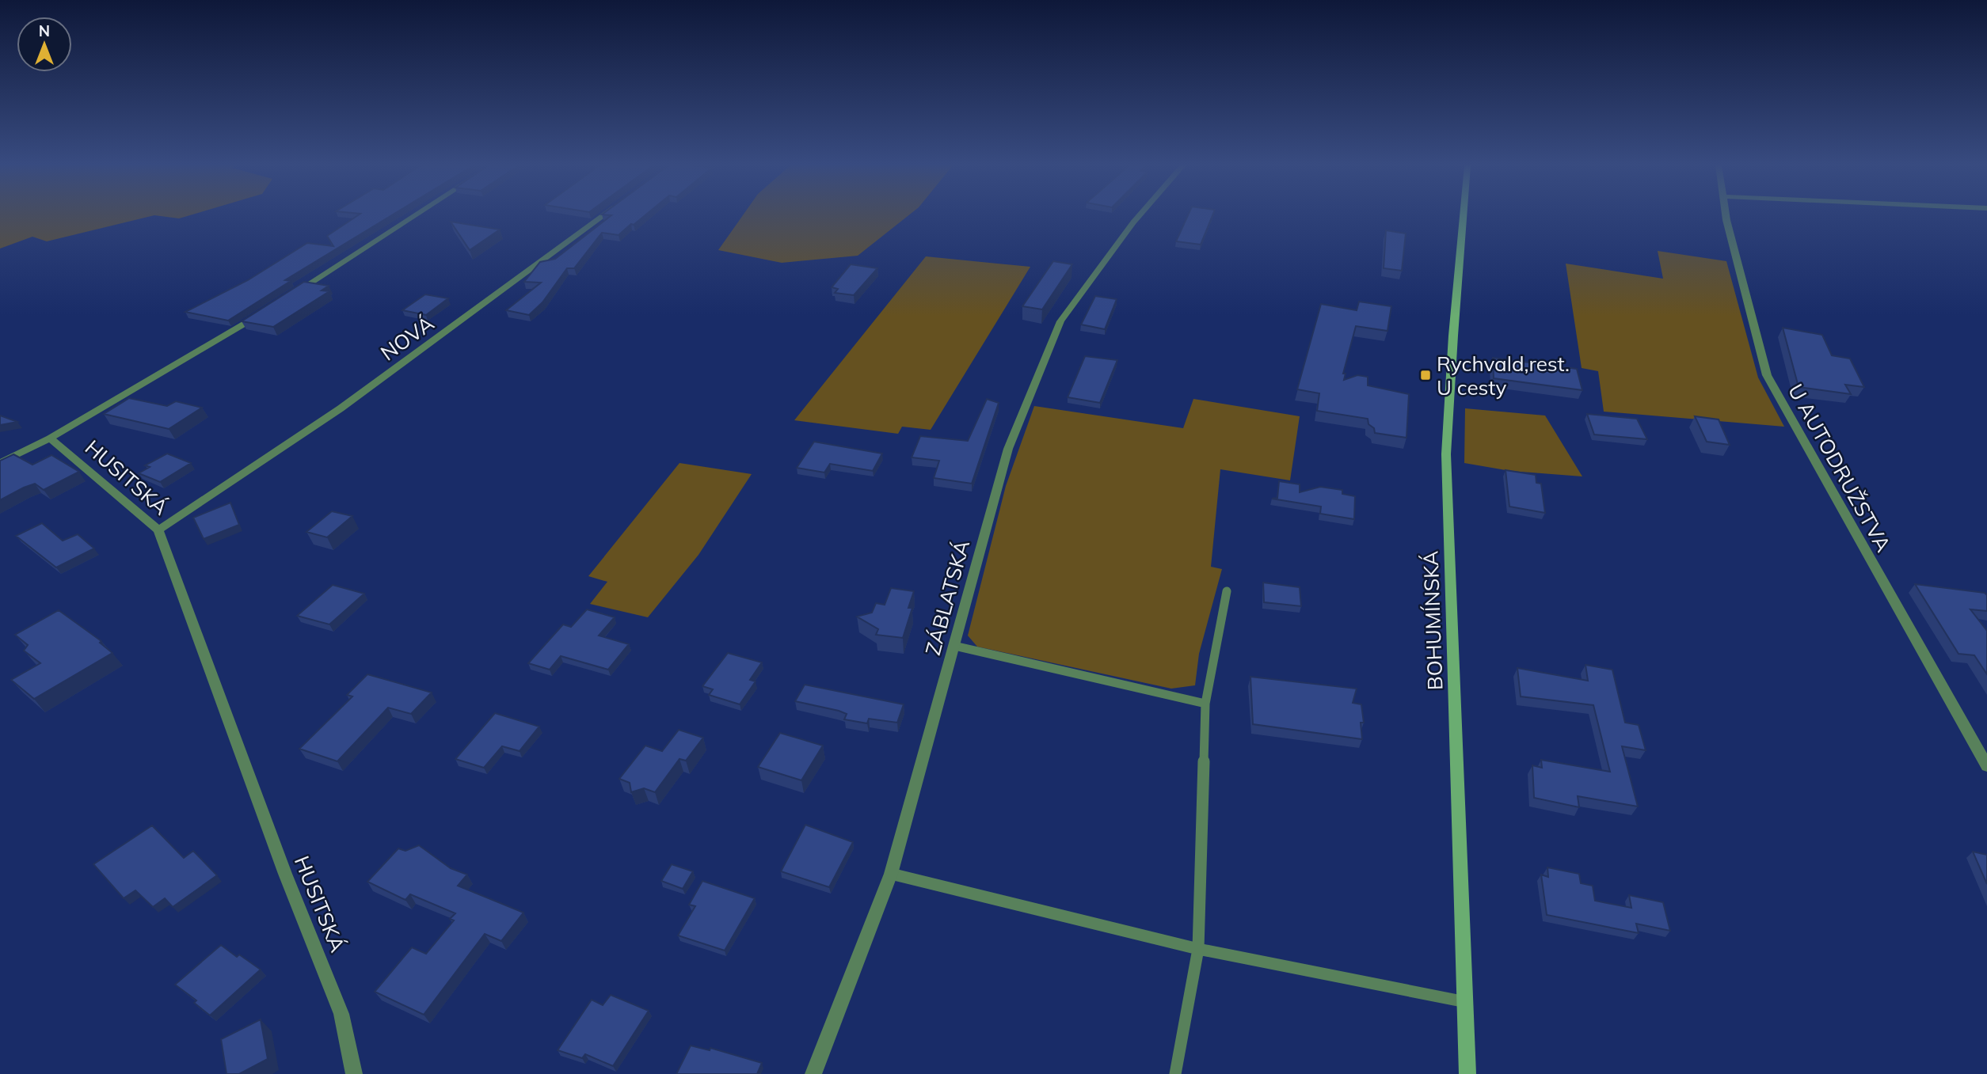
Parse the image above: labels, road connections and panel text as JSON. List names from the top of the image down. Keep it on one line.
{"streets":{"main road":["BOHUMÍNSKÁ"],"street":["NOVÁ","U AUTODRUŽSTVA","HUSITSKÁ","ZÁBLATSKÁ"]},"crossings":[["NOVÁ","HUSITSKÁ"]],"places":{"transit":["Rychvald,rest. U cesty"]},"north":"top"}
